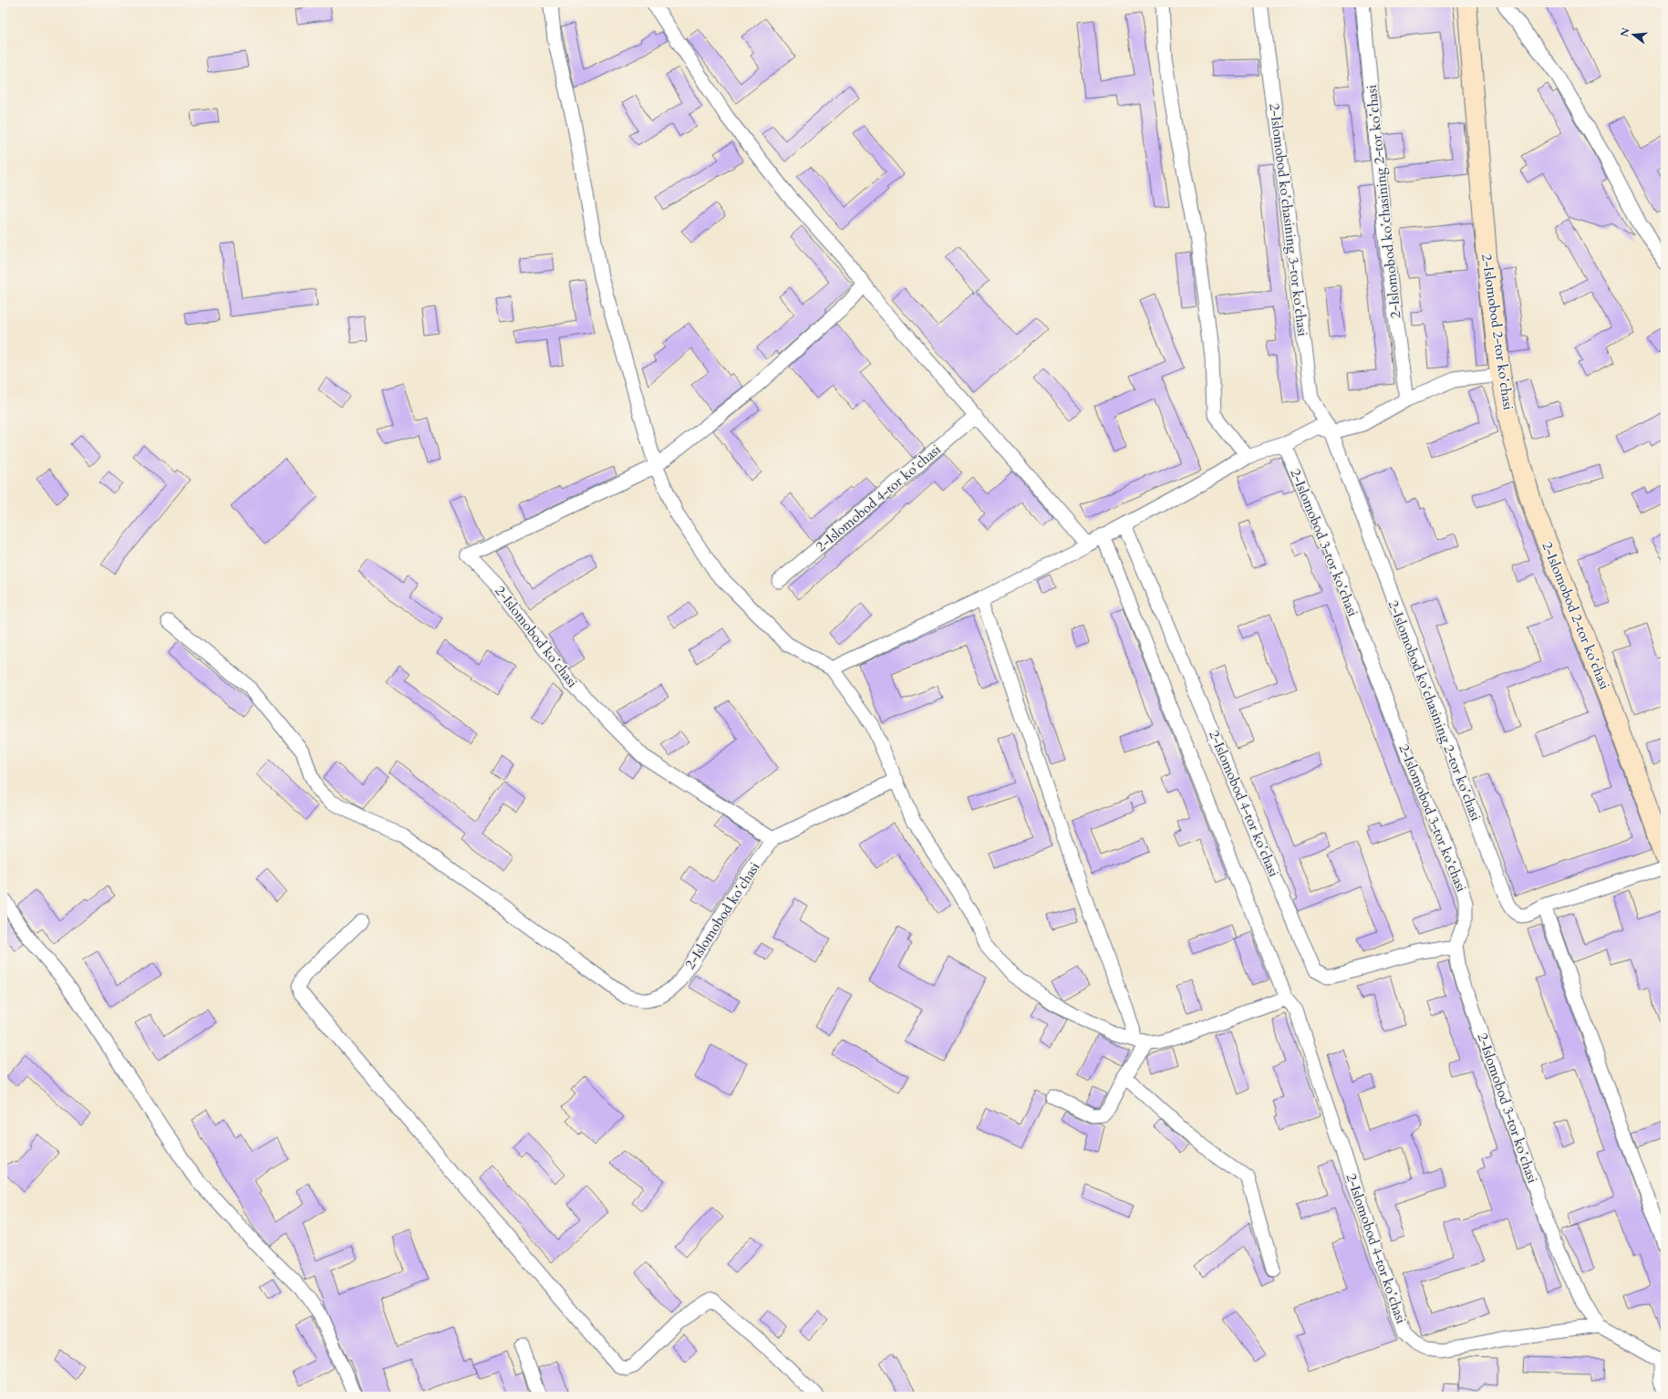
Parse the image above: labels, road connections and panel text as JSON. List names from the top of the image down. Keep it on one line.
{"streets":{"street":["2-Islomobod koʻchasining 2-tor koʻchasi","2-Islomobod koʻchasining 3-tor koʻchasi","2-Islomobod 2-tor koʻchasi","2-Islomobod 4-tor koʻchasi","2-Islomobod 3-tor koʻchasi","2-Islomobod koʻchasi"]},"crossings":[["2-Islomobod koʻchasining 2-tor koʻchasi","2-Islomobod koʻchasining 3-tor koʻchasi"],["2-Islomobod 4-tor koʻchasi","2-Islomobod 3-tor koʻchasi"]],"north":"left"}
